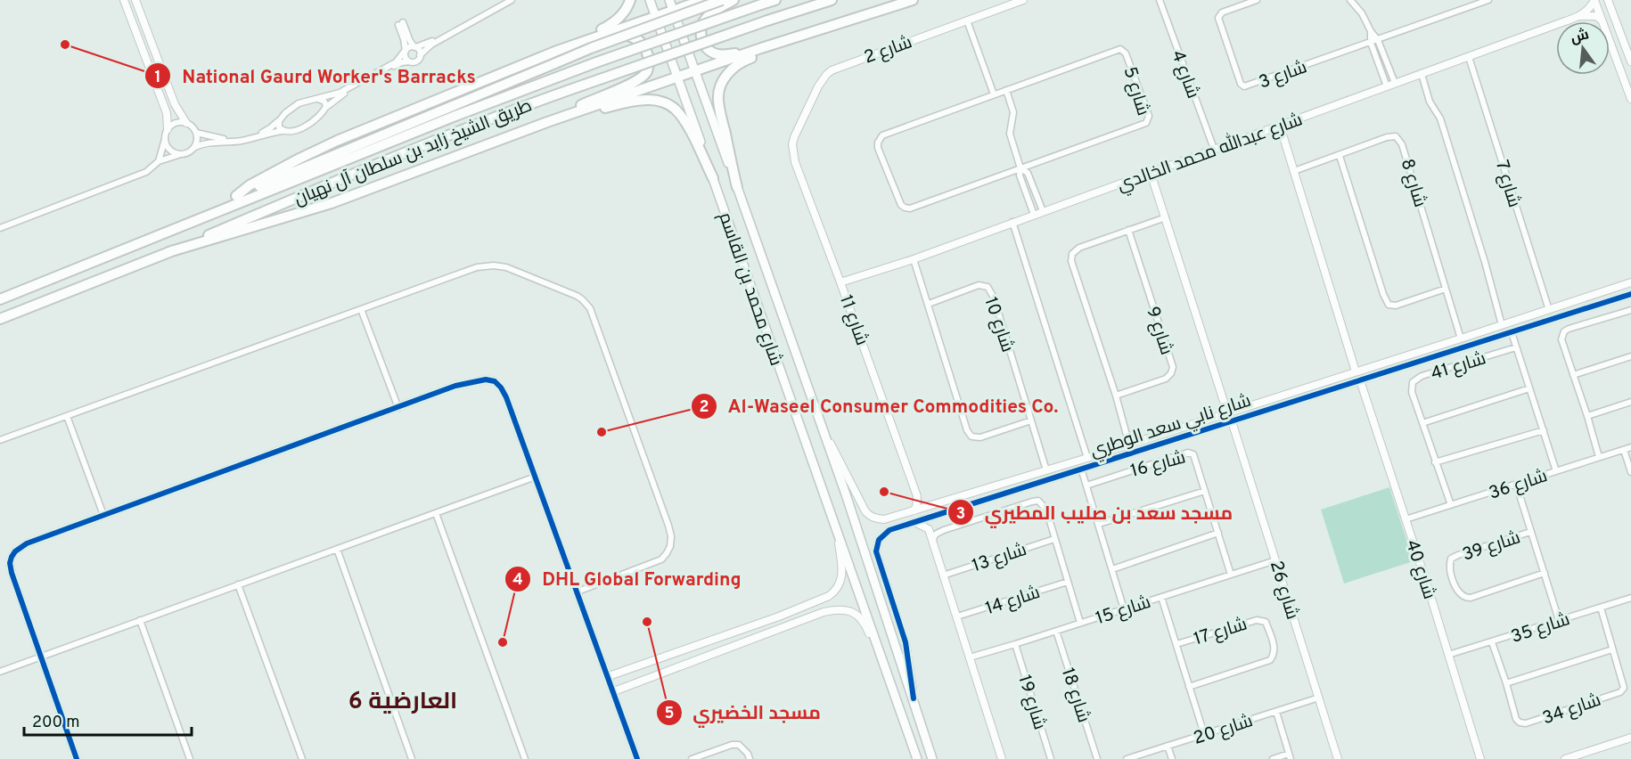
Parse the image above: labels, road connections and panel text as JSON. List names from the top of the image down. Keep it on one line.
{"streets":{"highway":["طريق الشيخ زايد بن سلطان آل نهيان"],"main road":["شارع محمد بن القاسم"],"street":["شارع 2","شارع 4","شارع 3","شارع 5","شارع عبدالله محمد الخالدي","شارع 8","شارع 7","شارع 11","شارع 10","شارع 9","شارع 41","شارع نابي سعد الوطري","شارع 16","شارع 36","شارع 39","شارع 13","شارع 40","شارع 26","شارع 14","شارع 15","شارع 35","شارع 17","شارع 18","شارع 19","شارع 34","شارع 20"]},"crossings":[["شارع 2","شارع 11"],["شارع 4","شارع عبدالله محمد الخالدي"],["شارع عبدالله محمد الخالدي","شارع 7"],["شارع عبدالله محمد الخالدي","شارع 11"],["شارع 8","شارع نابي سعد الوطري"],["شارع 7","شارع نابي سعد الوطري"],["شارع محمد بن القاسم","شارع نابي سعد الوطري"],["شارع 10","شارع نابي سعد الوطري"],["شارع 41","شارع 36"],["شارع نابي سعد الوطري","شارع 40"],["شارع نابي سعد الوطري","شارع 26"],["شارع 16","شارع 15"],["شارع 36","شارع 39"],["شارع 36","شارع 40"],["شارع 39","شارع 35"],["شارع 40","شارع 35"],["شارع 26","شارع 15"],["شارع 26","شارع 20"],["شارع 15","شارع 17"],["شارع 15","شارع 18"],["شارع 15","شارع 19"],["شارع 35","شارع 34"],["شارع 17","شارع 20"]],"districts":["العارضية 6"],"places":["National Gaurd Worker's Barracks","Al-Waseel Consumer Commodities Co.","مسجد سعد بن صليب المطيري","مسجد الخضيري","DHL Global Forwarding"],"scale_bar":"200 m","north":"top"}
